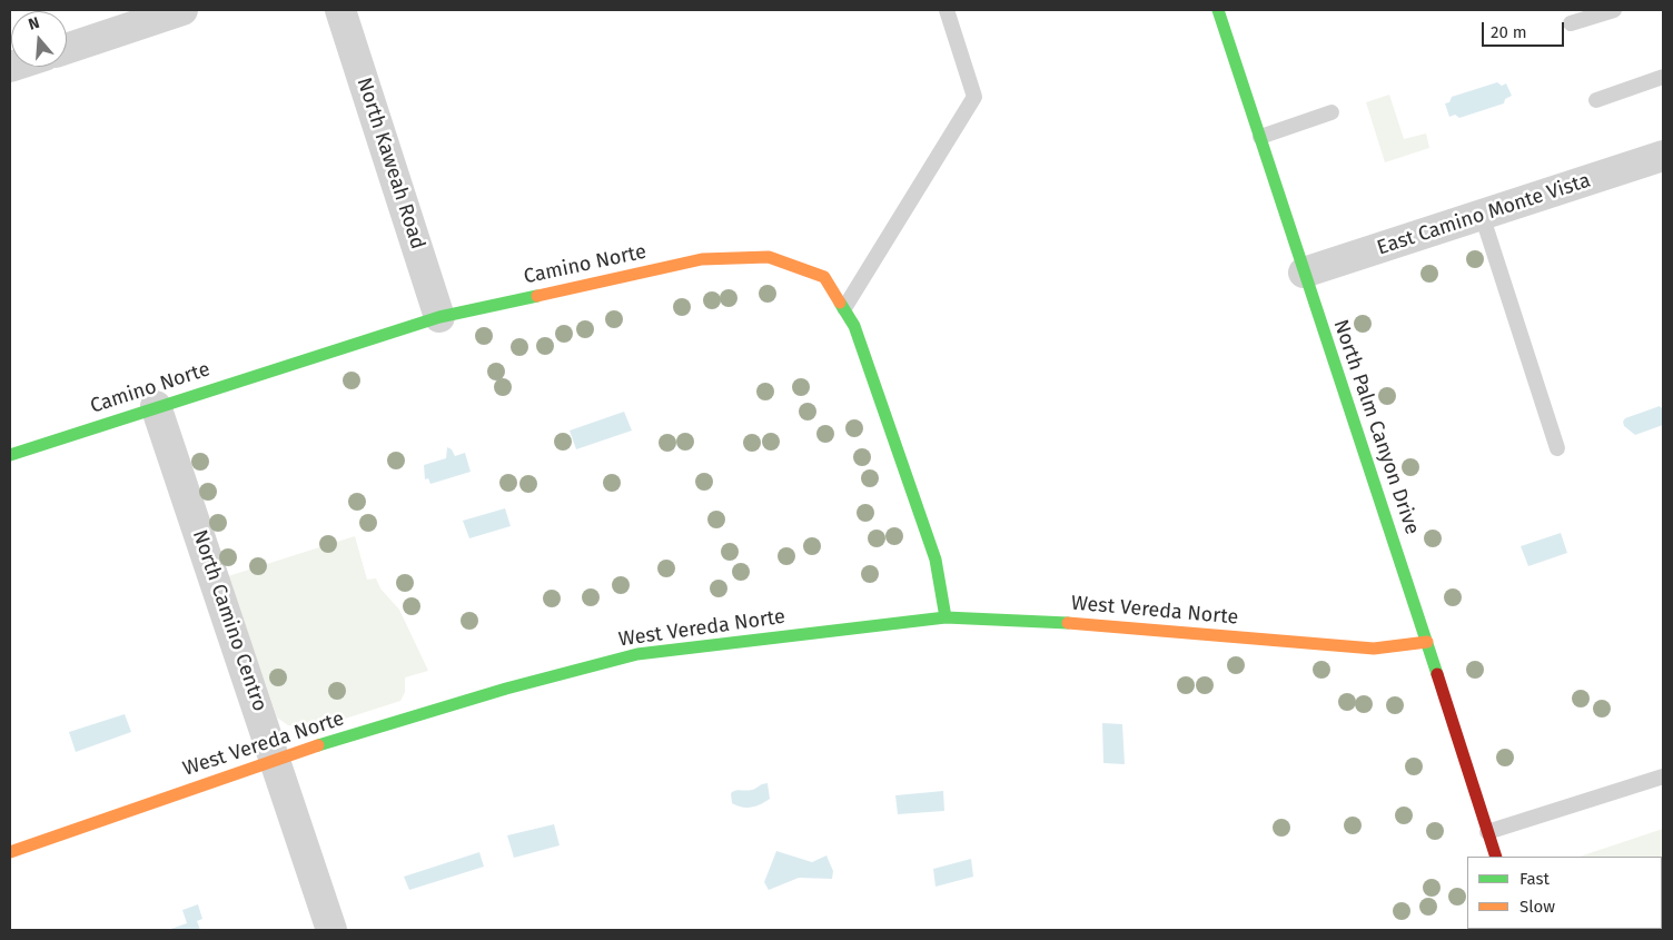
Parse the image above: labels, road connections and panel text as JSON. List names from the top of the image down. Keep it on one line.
{"streets":{"street":["North Kaweah Road","East Camino Monte Vista","Camino Norte","North Palm Canyon Drive","West Vereda Norte","North Camino Centro"]},"crossings":[["North Kaweah Road","Camino Norte"],["East Camino Monte Vista","North Palm Canyon Drive"],["Camino Norte","West Vereda Norte"],["Camino Norte","North Camino Centro"],["North Palm Canyon Drive","West Vereda Norte"],["West Vereda Norte","North Camino Centro"]],"legend":["Fast","Slow"],"scale_bar":"20 m","north":"top"}
